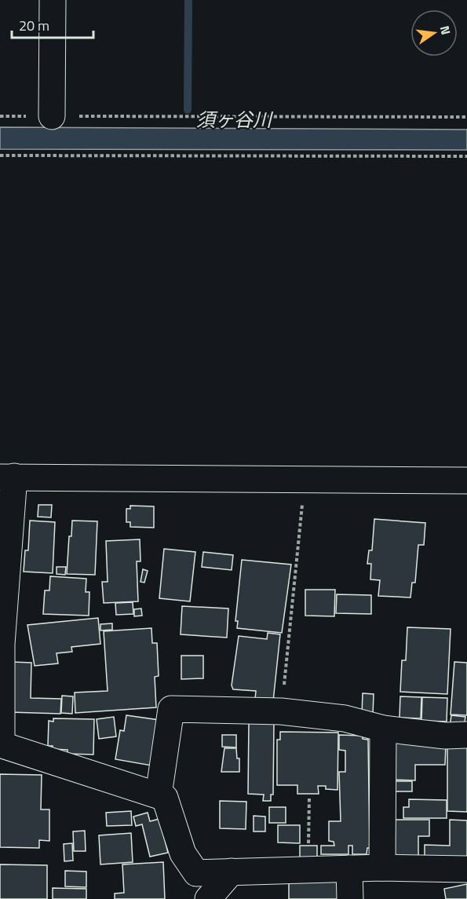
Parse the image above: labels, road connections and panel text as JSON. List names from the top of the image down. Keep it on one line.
{"water":["須ヶ谷川"],"scale_bar":"20 m","north":"right"}
